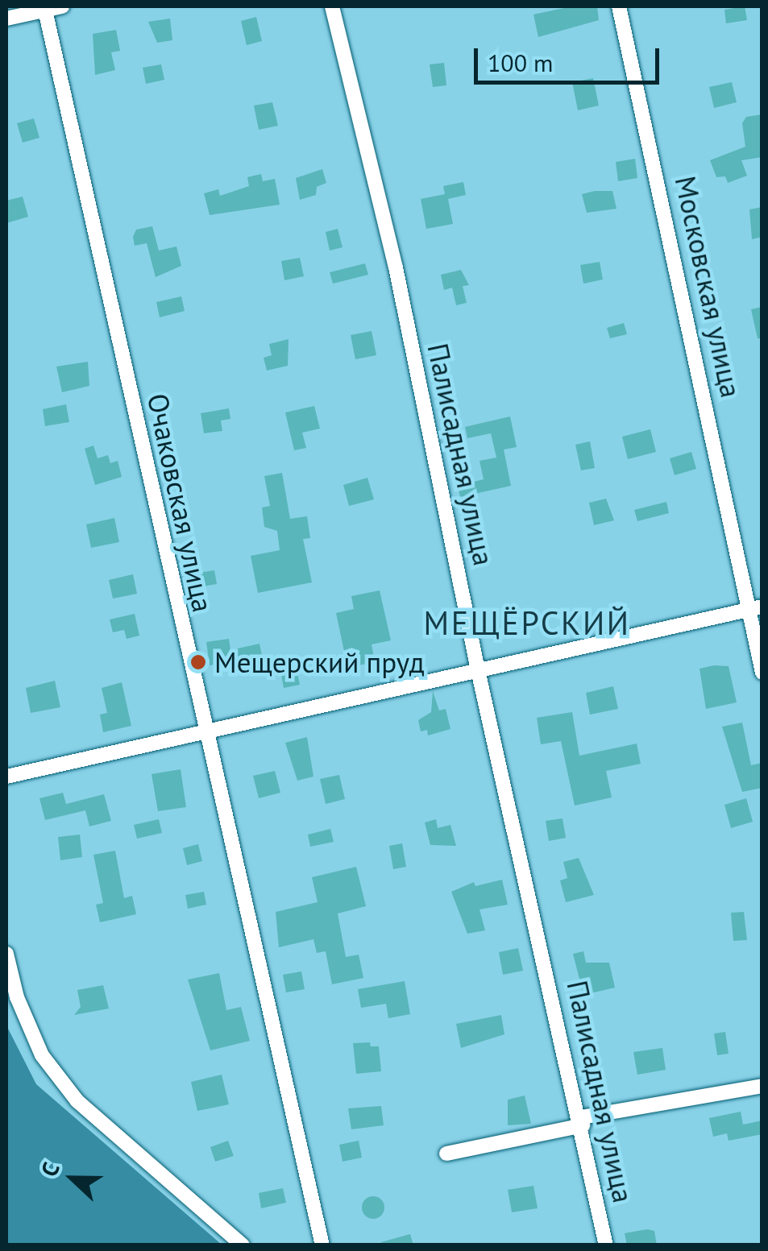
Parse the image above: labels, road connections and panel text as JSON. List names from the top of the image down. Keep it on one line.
{"streets":{"street":["Московская улица","Палисадная улица","Очаковская улица"]},"districts":["МЕЩЁРСКИЙ"],"places":["Мещерский пруд"],"scale_bar":"100 m","north":"left"}
